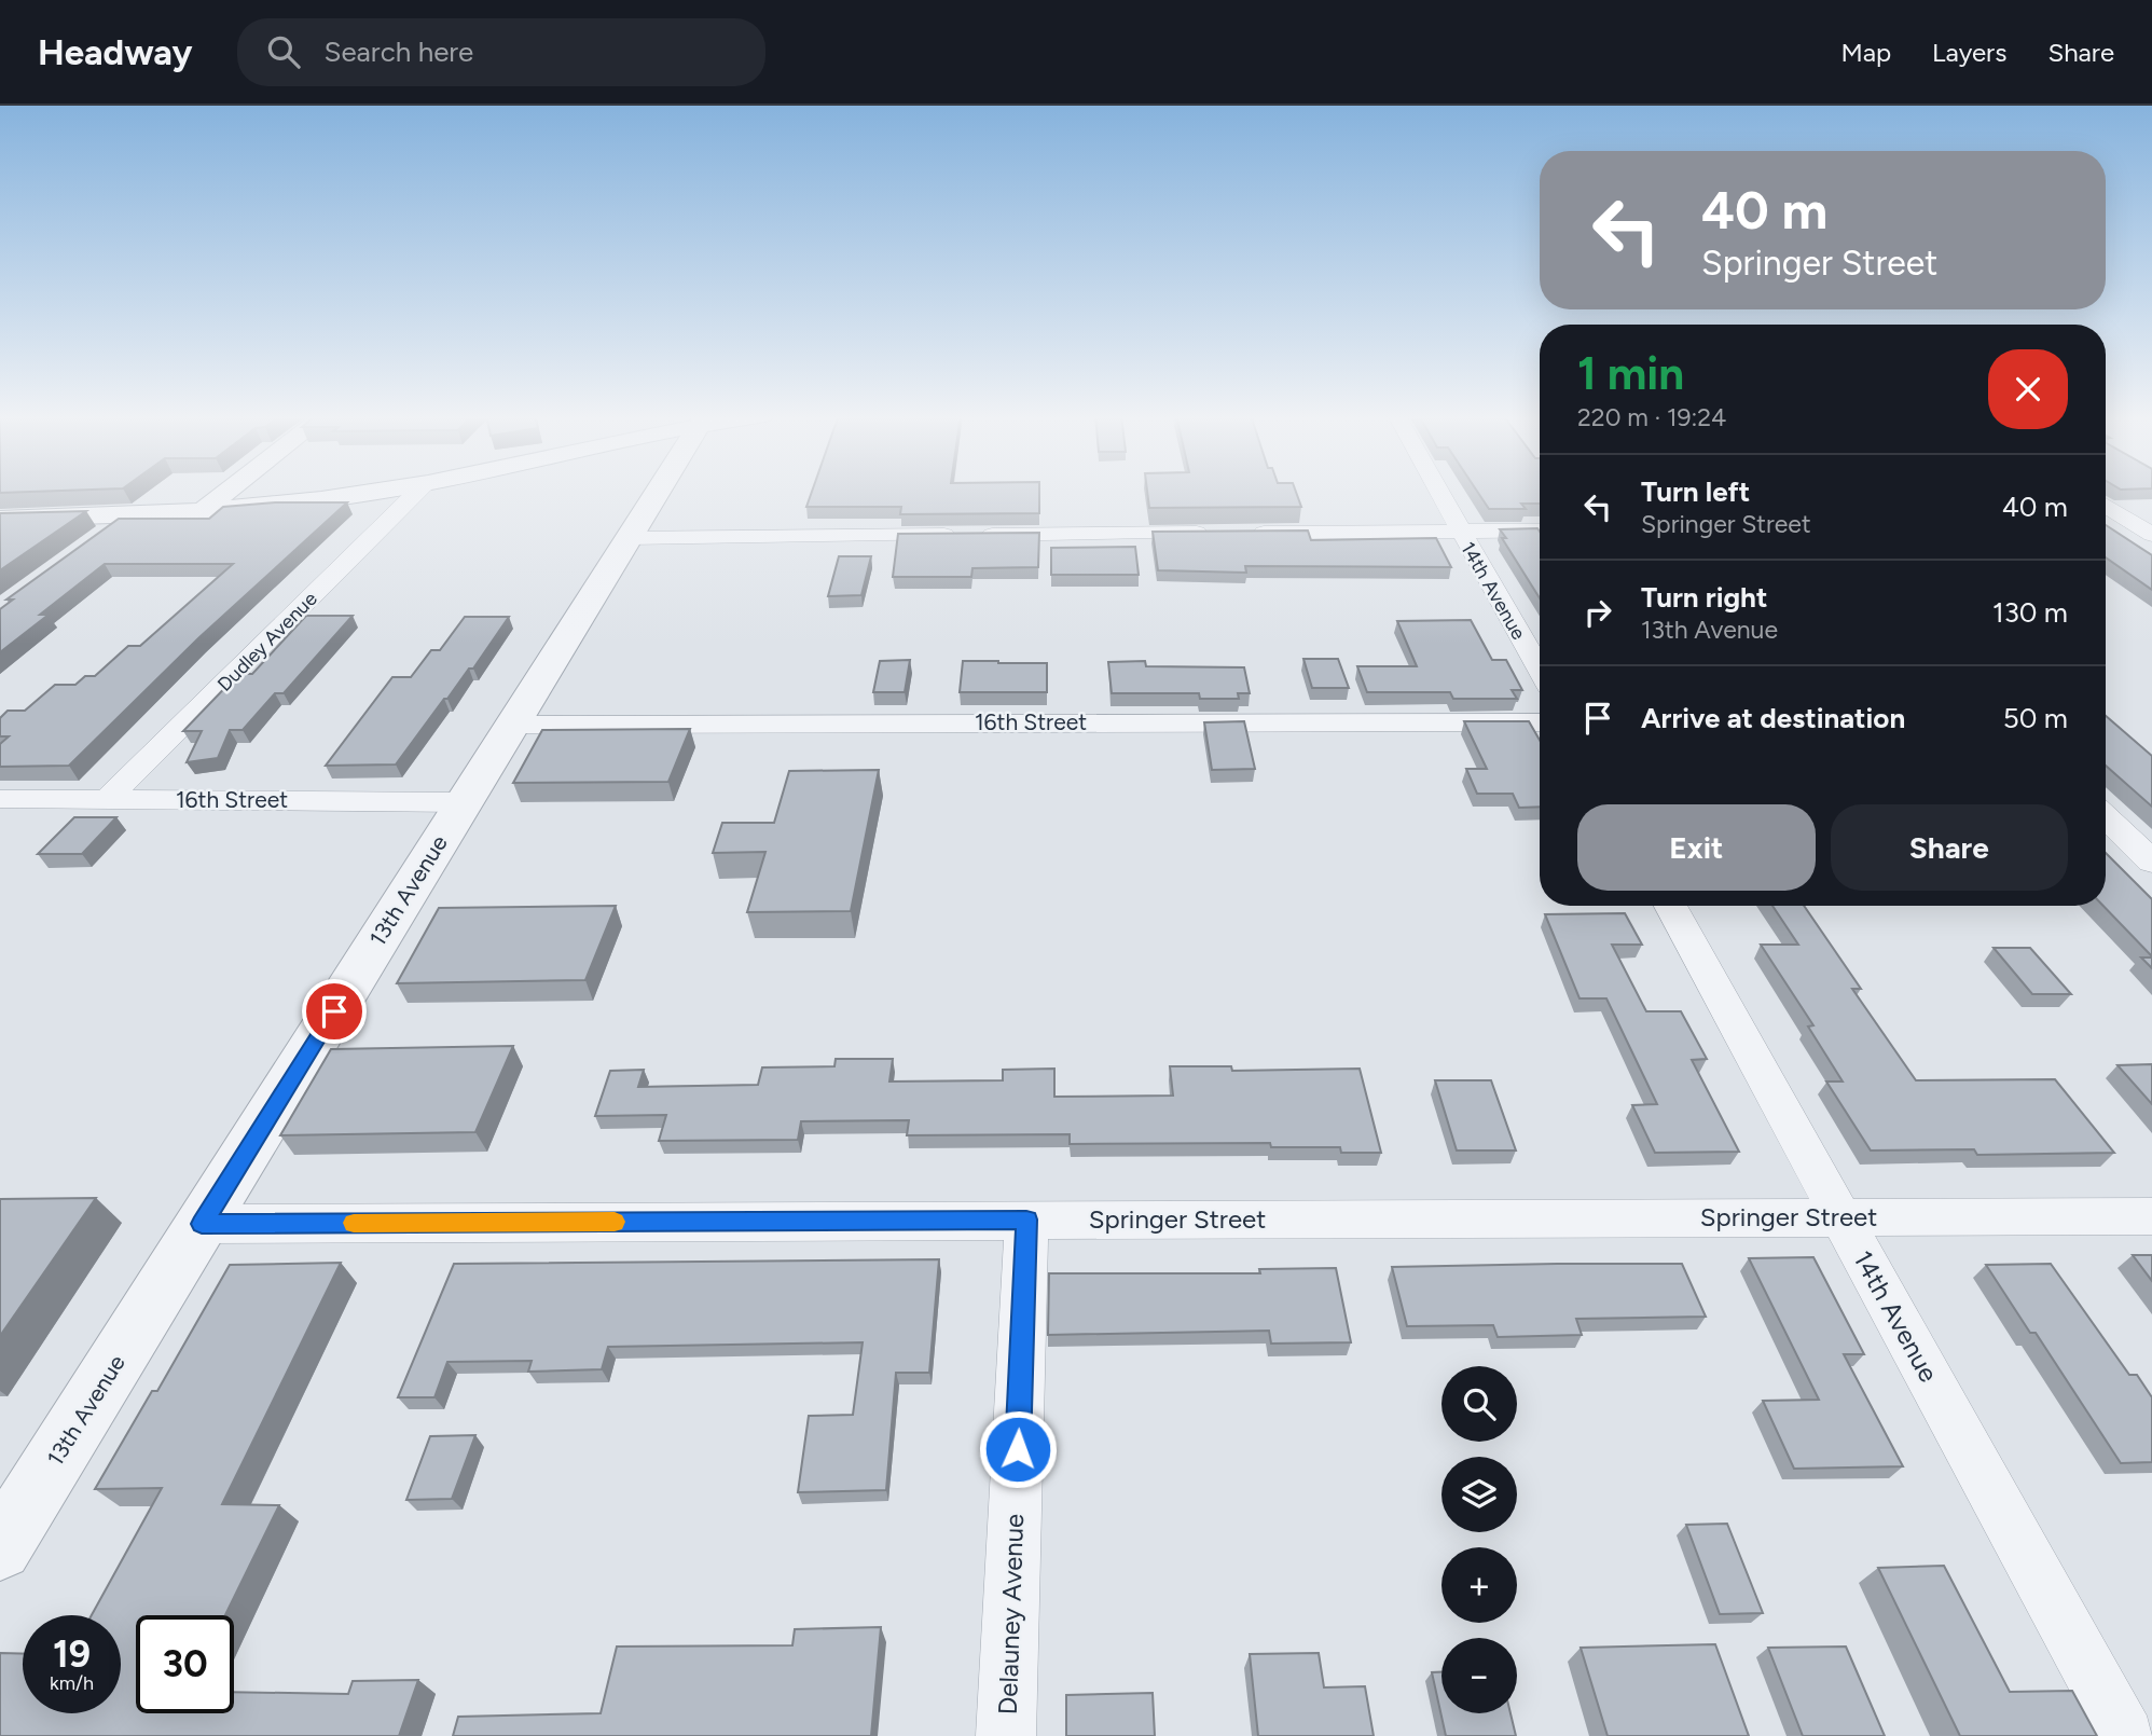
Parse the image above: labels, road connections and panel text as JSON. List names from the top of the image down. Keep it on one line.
{"streets":{"street":["14th Avenue","Dudley Avenue","16th Street","13th Avenue","Springer Street","Delauney Avenue"]},"crossings":[["14th Avenue","Springer Street"],["Dudley Avenue","16th Street"],["16th Street","13th Avenue"],["13th Avenue","Springer Street"],["Springer Street","Delauney Avenue"]],"page":{"header":"Headway","search":"Search here","nav":["Map","Layers","Share"],"turn":["40 m","Springer Street"],"heading":["1 min","220 m · 19:24"],"list":[{"name":"Turn left","note":"Springer Street","value":"40 m"},{"name":"Turn right","note":"13th Avenue","value":"130 m"},{"name":"Arrive at destination","value":"50 m"}],"buttons":["Exit","Share"],"map_buttons":["+","−"],"speed":"19 km/h","limit":"30"}}
